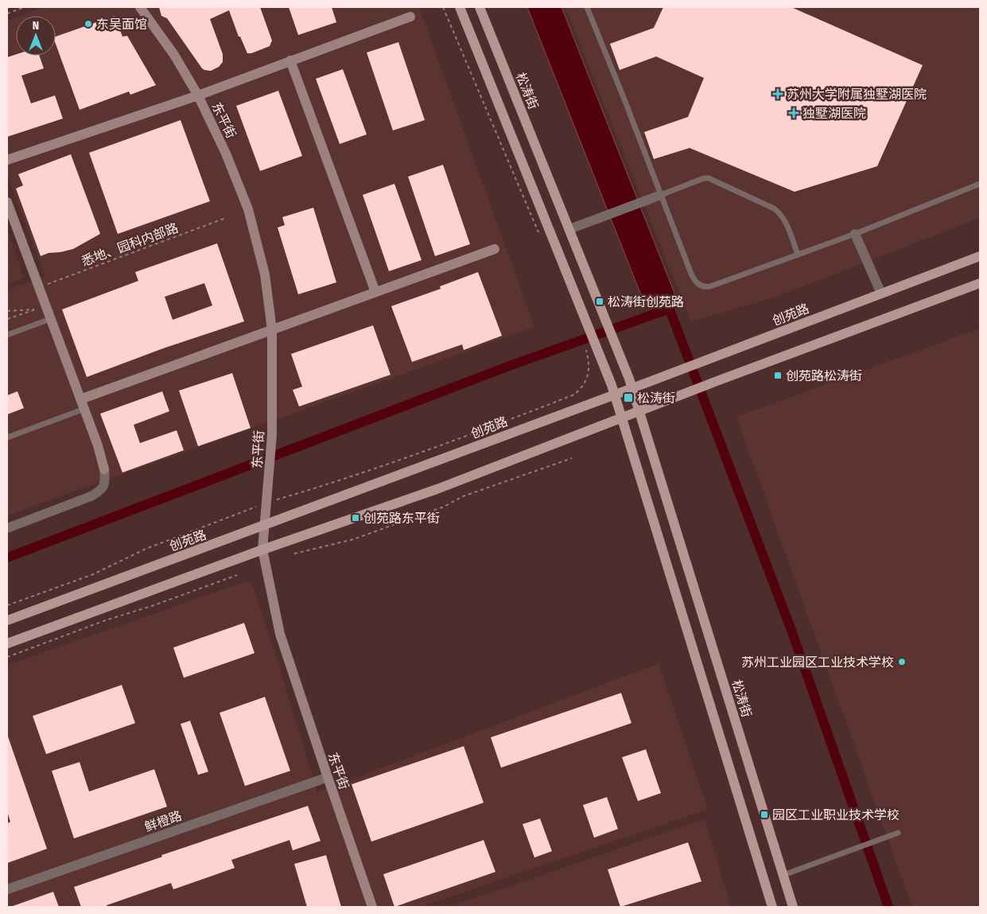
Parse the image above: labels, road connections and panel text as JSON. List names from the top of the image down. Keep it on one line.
{"streets":{"main road":["松涛街","创苑路"],"street":["东平街","鲜橙路"],"path":["悉地、园科内部路"]},"crossings":[["松涛街","创苑路"],["东平街","创苑路"],["东平街","鲜橙路"]],"places":{"other":["东吴面馆","苏州工业园区工业技术学校"],"health":["苏州大学附属独墅湖医院","独墅湖医院"],"transit":["松涛街创苑路","创苑路松涛街","松涛街","创苑路东平街","园区工业职业技术学校"]},"north":"top"}
